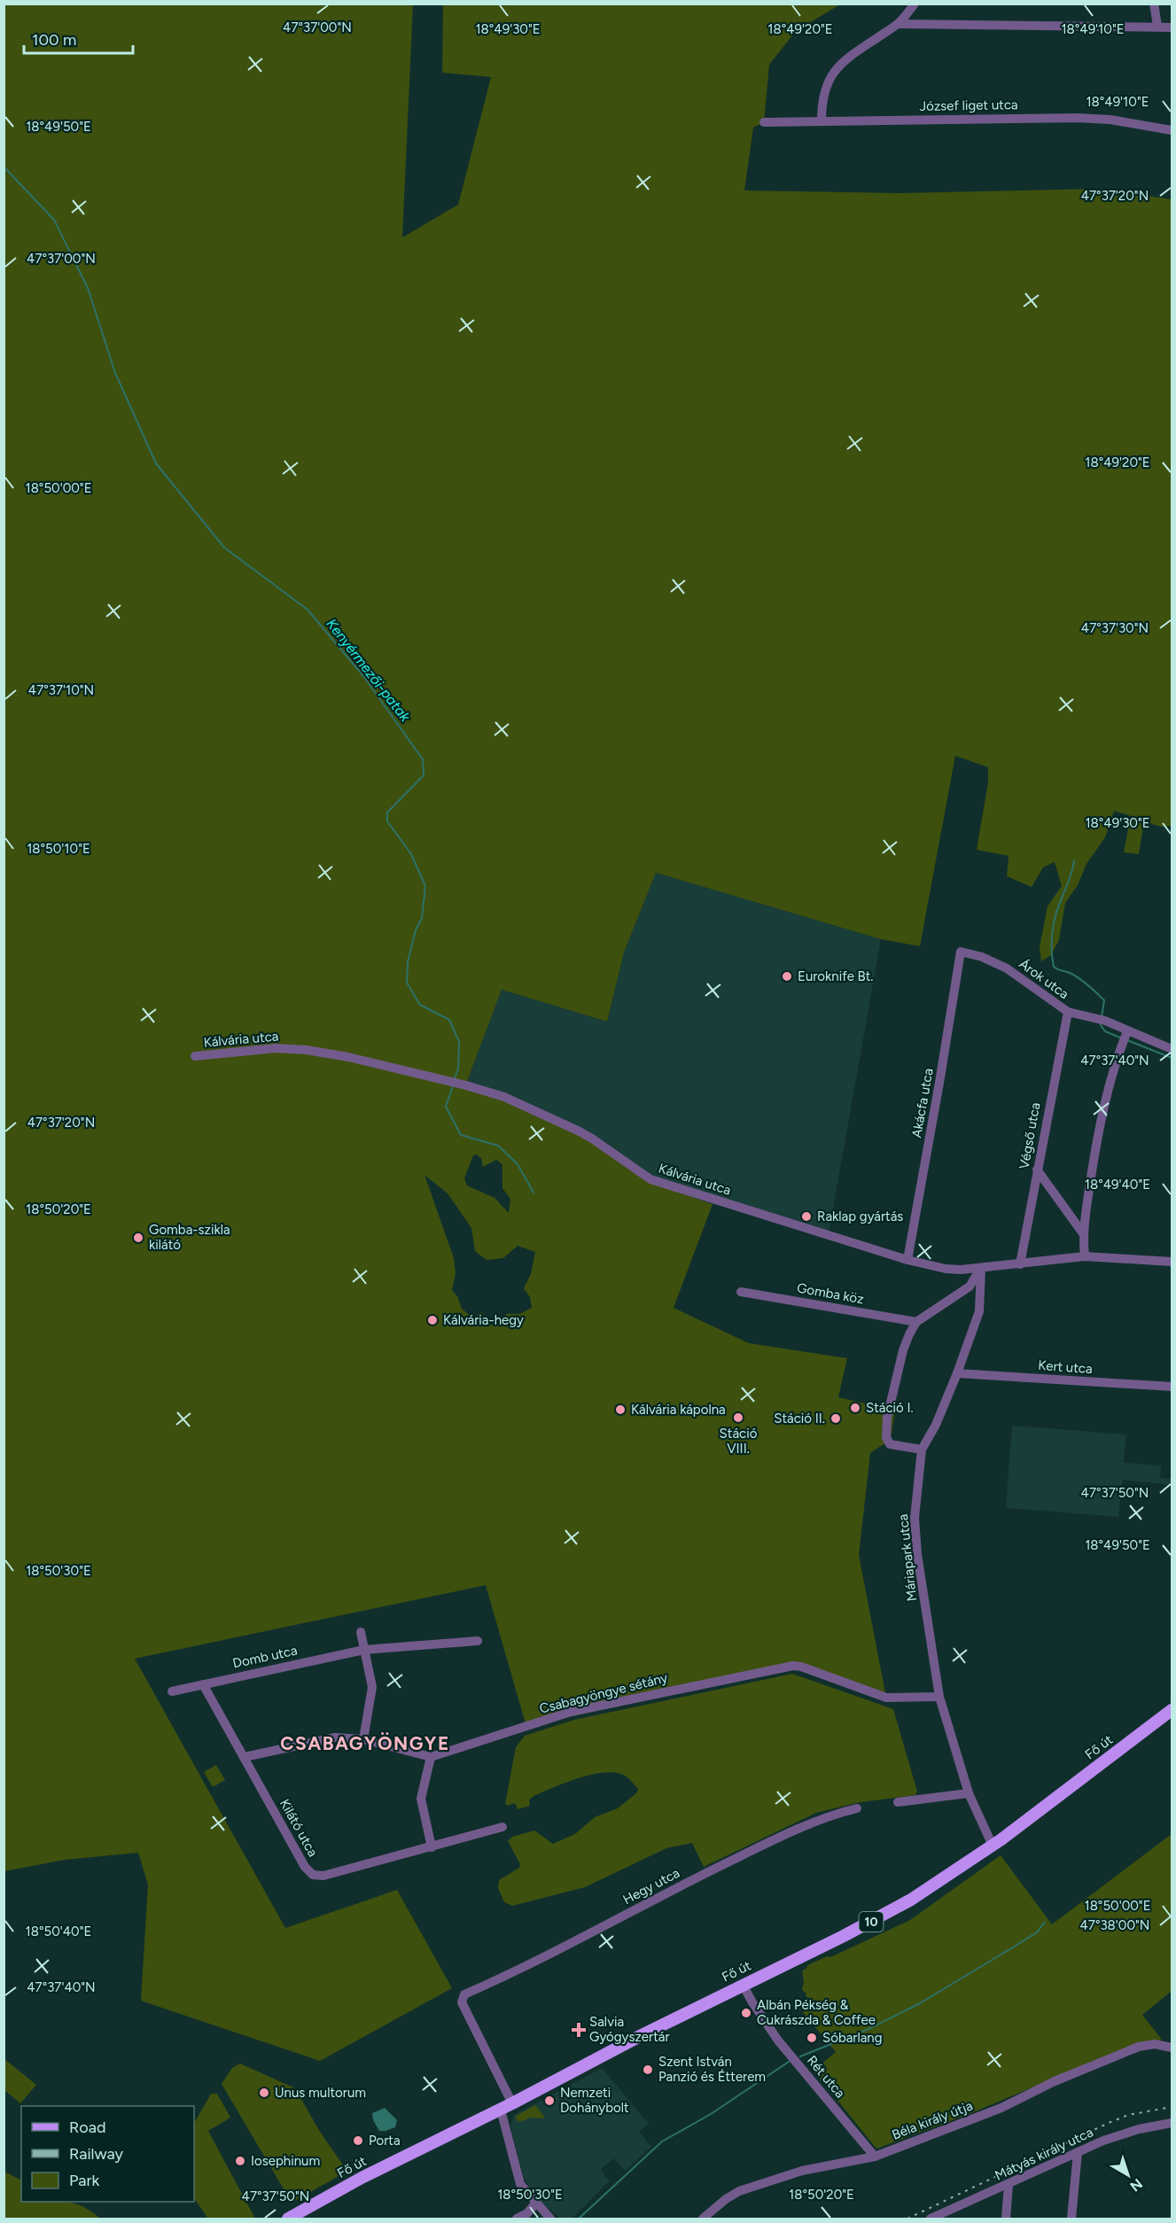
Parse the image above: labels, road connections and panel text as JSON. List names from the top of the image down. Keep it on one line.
{"streets":{"main road":["Fő út","10"],"street":["József liget utca","Árok utca","Kálvária utca","Akácfa utca","Végső utca","Gomba köz","Kert utca","Máriapark utca","Domb utca","Csabagyöngye sétány","Kilátó utca","Hegy utca","Rét utca","Béla király útja","Mátyás király utca"]},"crossings":[["Árok utca","Akácfa utca"],["Árok utca","Végső utca"],["Kálvária utca","Akácfa utca"],["Kálvária utca","Végső utca"],["Kálvária utca","Máriapark utca"],["Kert utca","Máriapark utca"],["Máriapark utca","Csabagyöngye sétány"],["Máriapark utca","Fő út"],["Domb utca","Kilátó utca"],["Fő út","Hegy utca"],["Fő út","Rét utca"],["Rét utca","Béla király útja"]],"districts":["CSABAGYÖNGYE"],"water":["Kenyérmezői-patak"],"places":{"other":["Euroknife Bt.","Raklap gyártás","Gomba-szikla kilátó","Kálvária-hegy","Stáció I.","Kálvária kápolna","Stáció VIII.","Stáció II.","Albán Pékség & Cukrászda & Coffee","Sóbarlang","Szent István Panzió és Étterem","Unus multorum","Nemzeti Dohánybolt","Porta","Iosephinum"],"health":["Salvia Gyógyszertár"]},"legend":["Road","Railway","Park"],"scale_bar":"100 m","north":"bottom right","coordinates":["47°37'00\"N","18°49'30\"E","18°49'20\"E","18°49'10\"E","18°49'50\"E","47°37'20\"N","18°50'00\"E","47°37'30\"N","47°37'10\"N","18°50'10\"E","47°37'40\"N","18°49'40\"E","18°50'20\"E","47°37'50\"N","18°50'30\"E","47°38'00\"N","18°50'40\"E"]}
